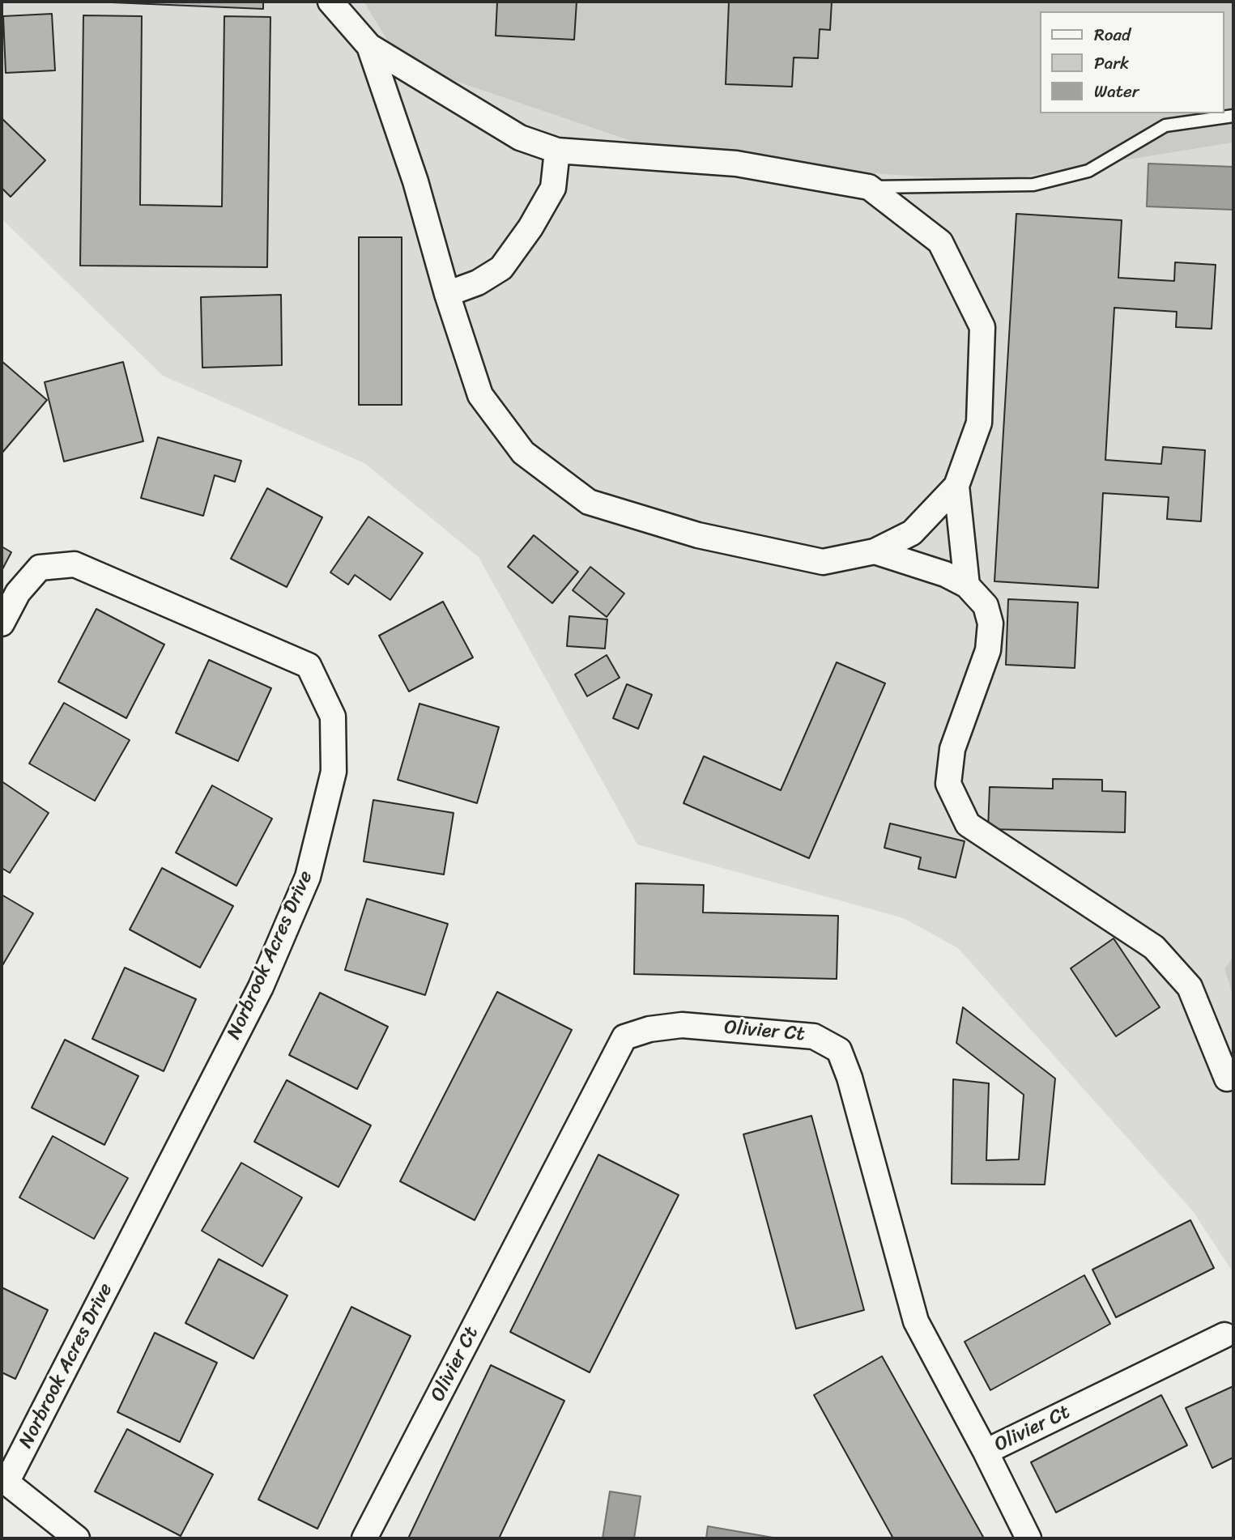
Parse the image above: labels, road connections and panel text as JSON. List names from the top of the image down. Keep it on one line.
{"streets":{"street":["Norbrook Acres Drive","Olivier Ct"]},"legend":["Road","Park","Water"]}
